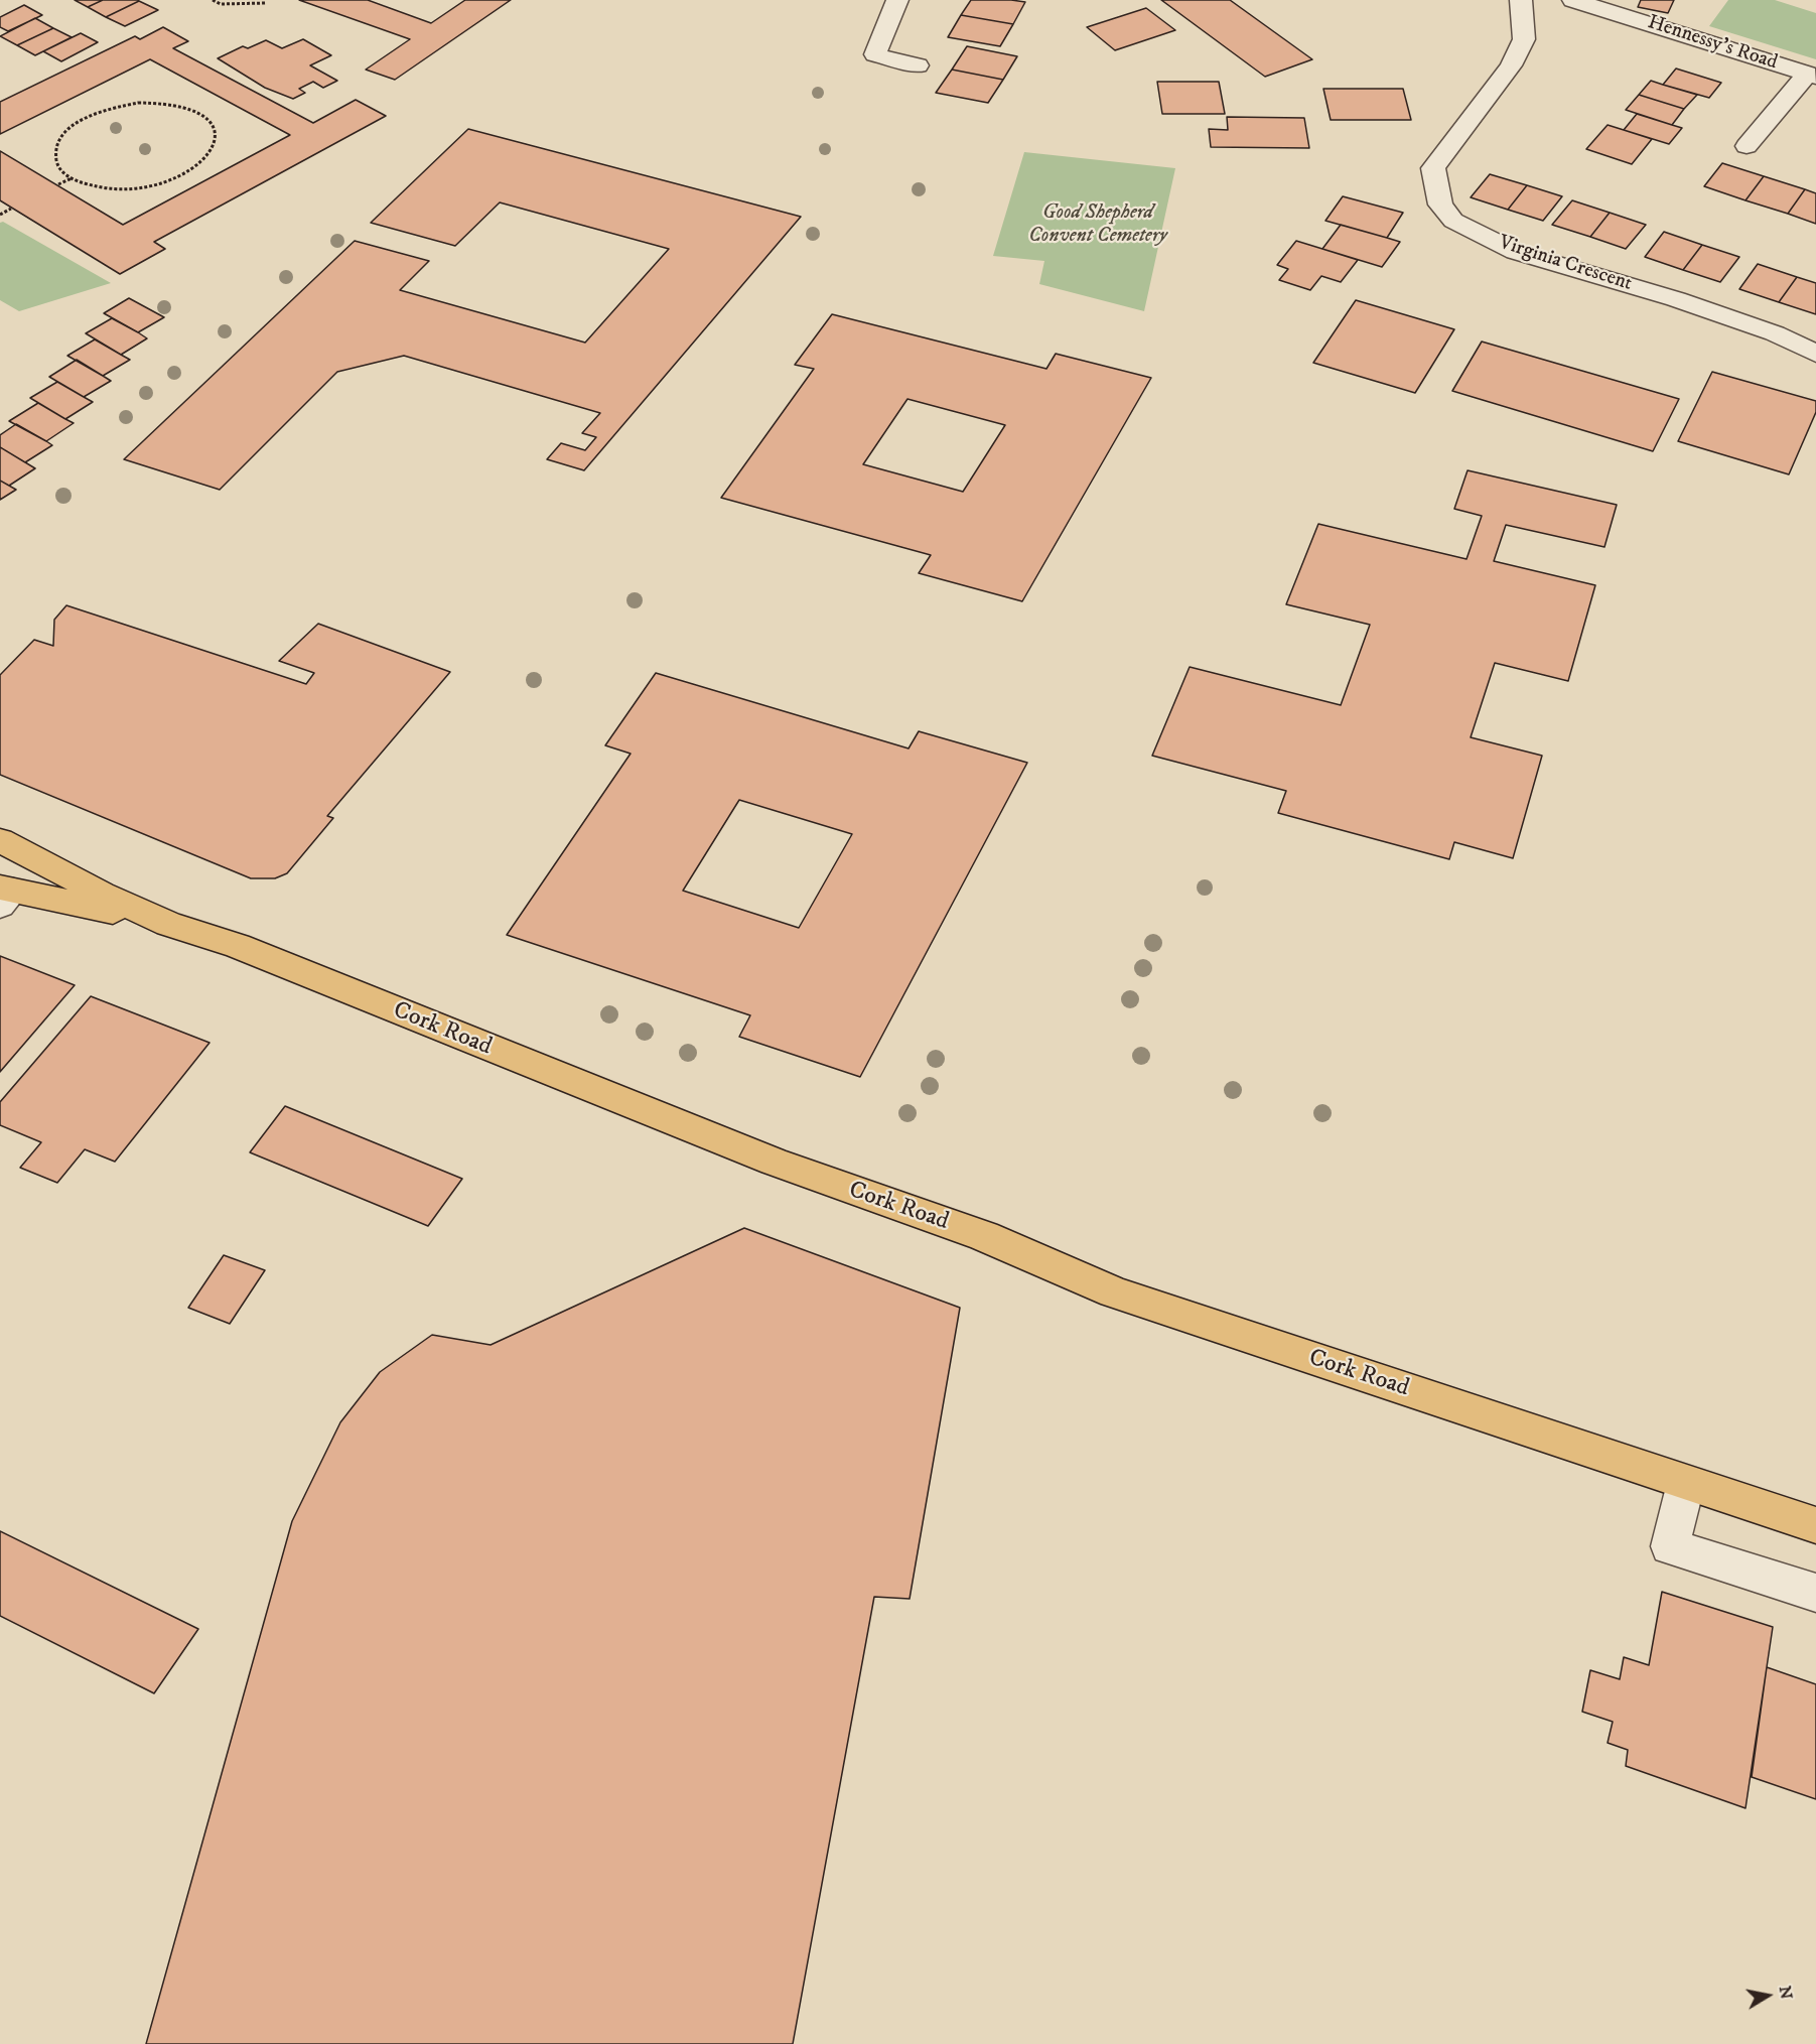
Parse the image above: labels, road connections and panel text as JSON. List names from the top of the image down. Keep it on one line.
{"streets":{"main road":["Cork Road"],"street":["Hennessy's Road","Virginia Crescent"]},"parks":["Good Shepherd Convent Cemetery"],"north":"right"}
